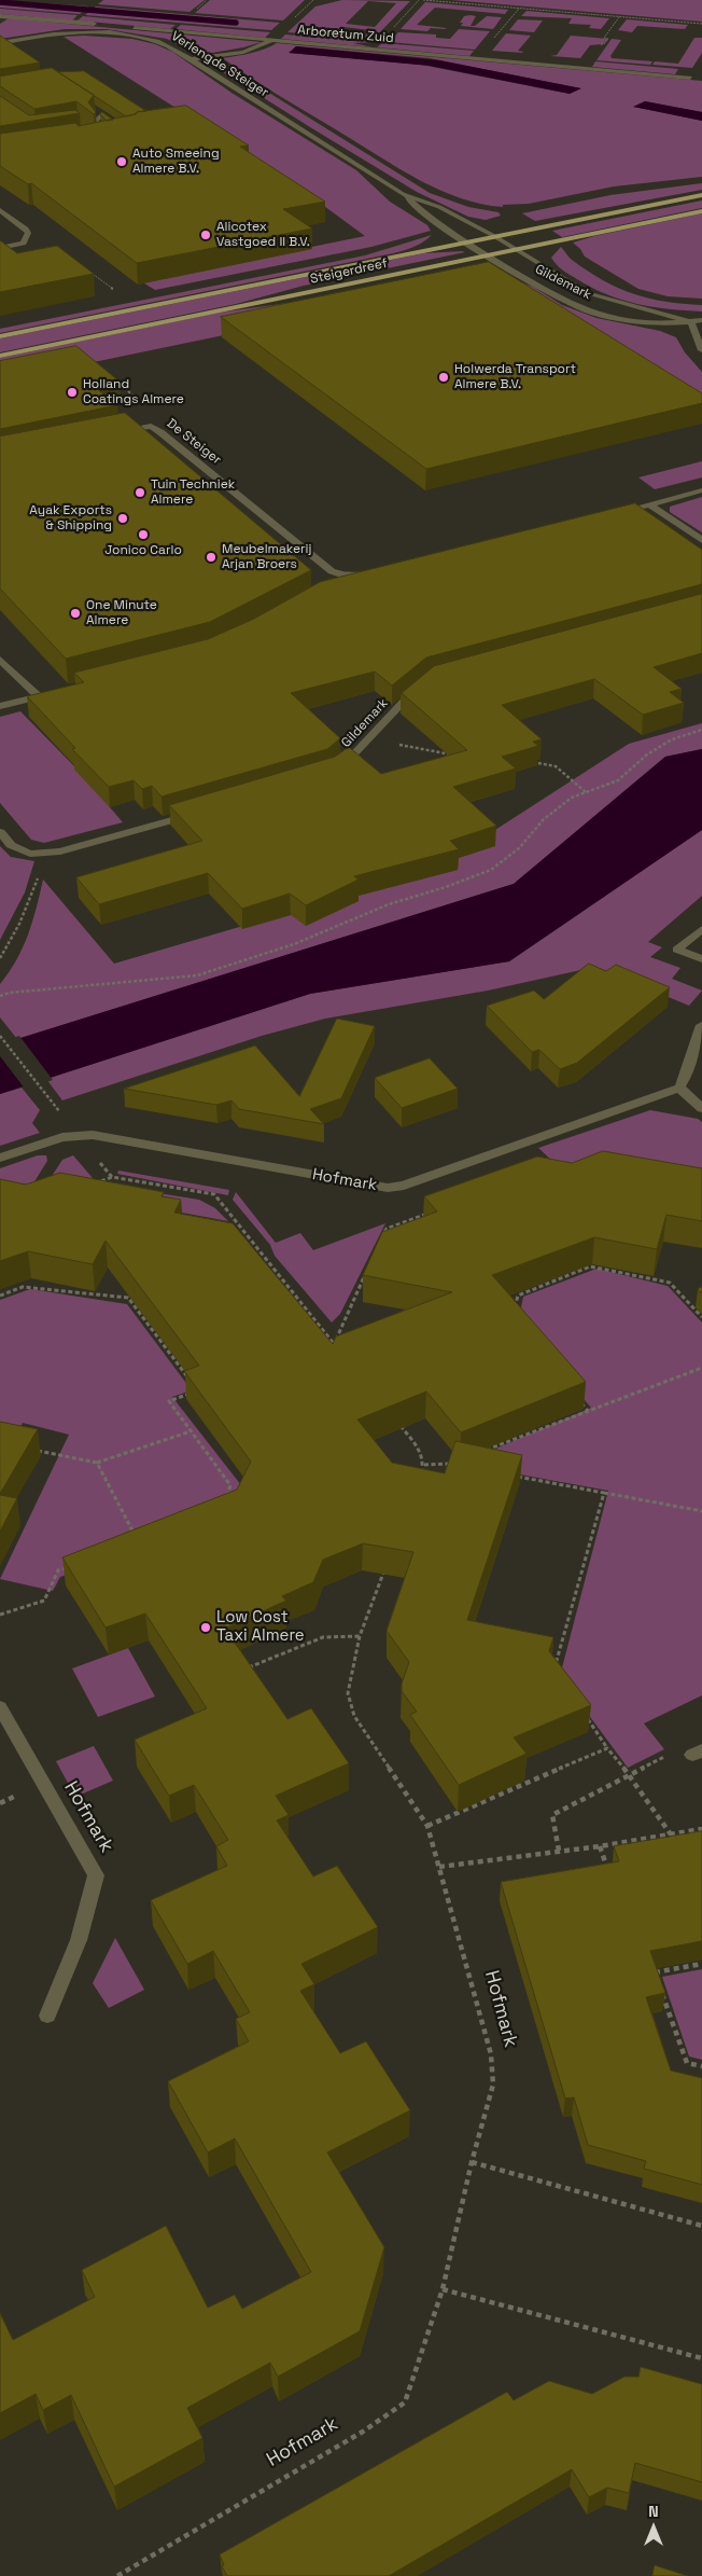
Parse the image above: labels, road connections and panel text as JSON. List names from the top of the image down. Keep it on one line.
{"streets":{"main road":["Steigerdreef"],"street":["Arboretum Zuid","Verlengde Steiger","Gildemark","De Steiger","Hofmark"]},"crossings":[["Verlengde Steiger","Steigerdreef"],["Verlengde Steiger","Gildemark"],["Steigerdreef","Gildemark"]],"places":["Auto Smeeing Almere B.V.","Alicotex Vastgoed II B.V.","Holwerda Transport Almere B.V.","Holland Coatings Almere","Tuin Techniek Almere","Ayak Exports & Shipping","Jonico Carlo","Meubelmakerij Arjan Broers","One Minute Almere","Low Cost Taxi Almere"],"north":"top"}
